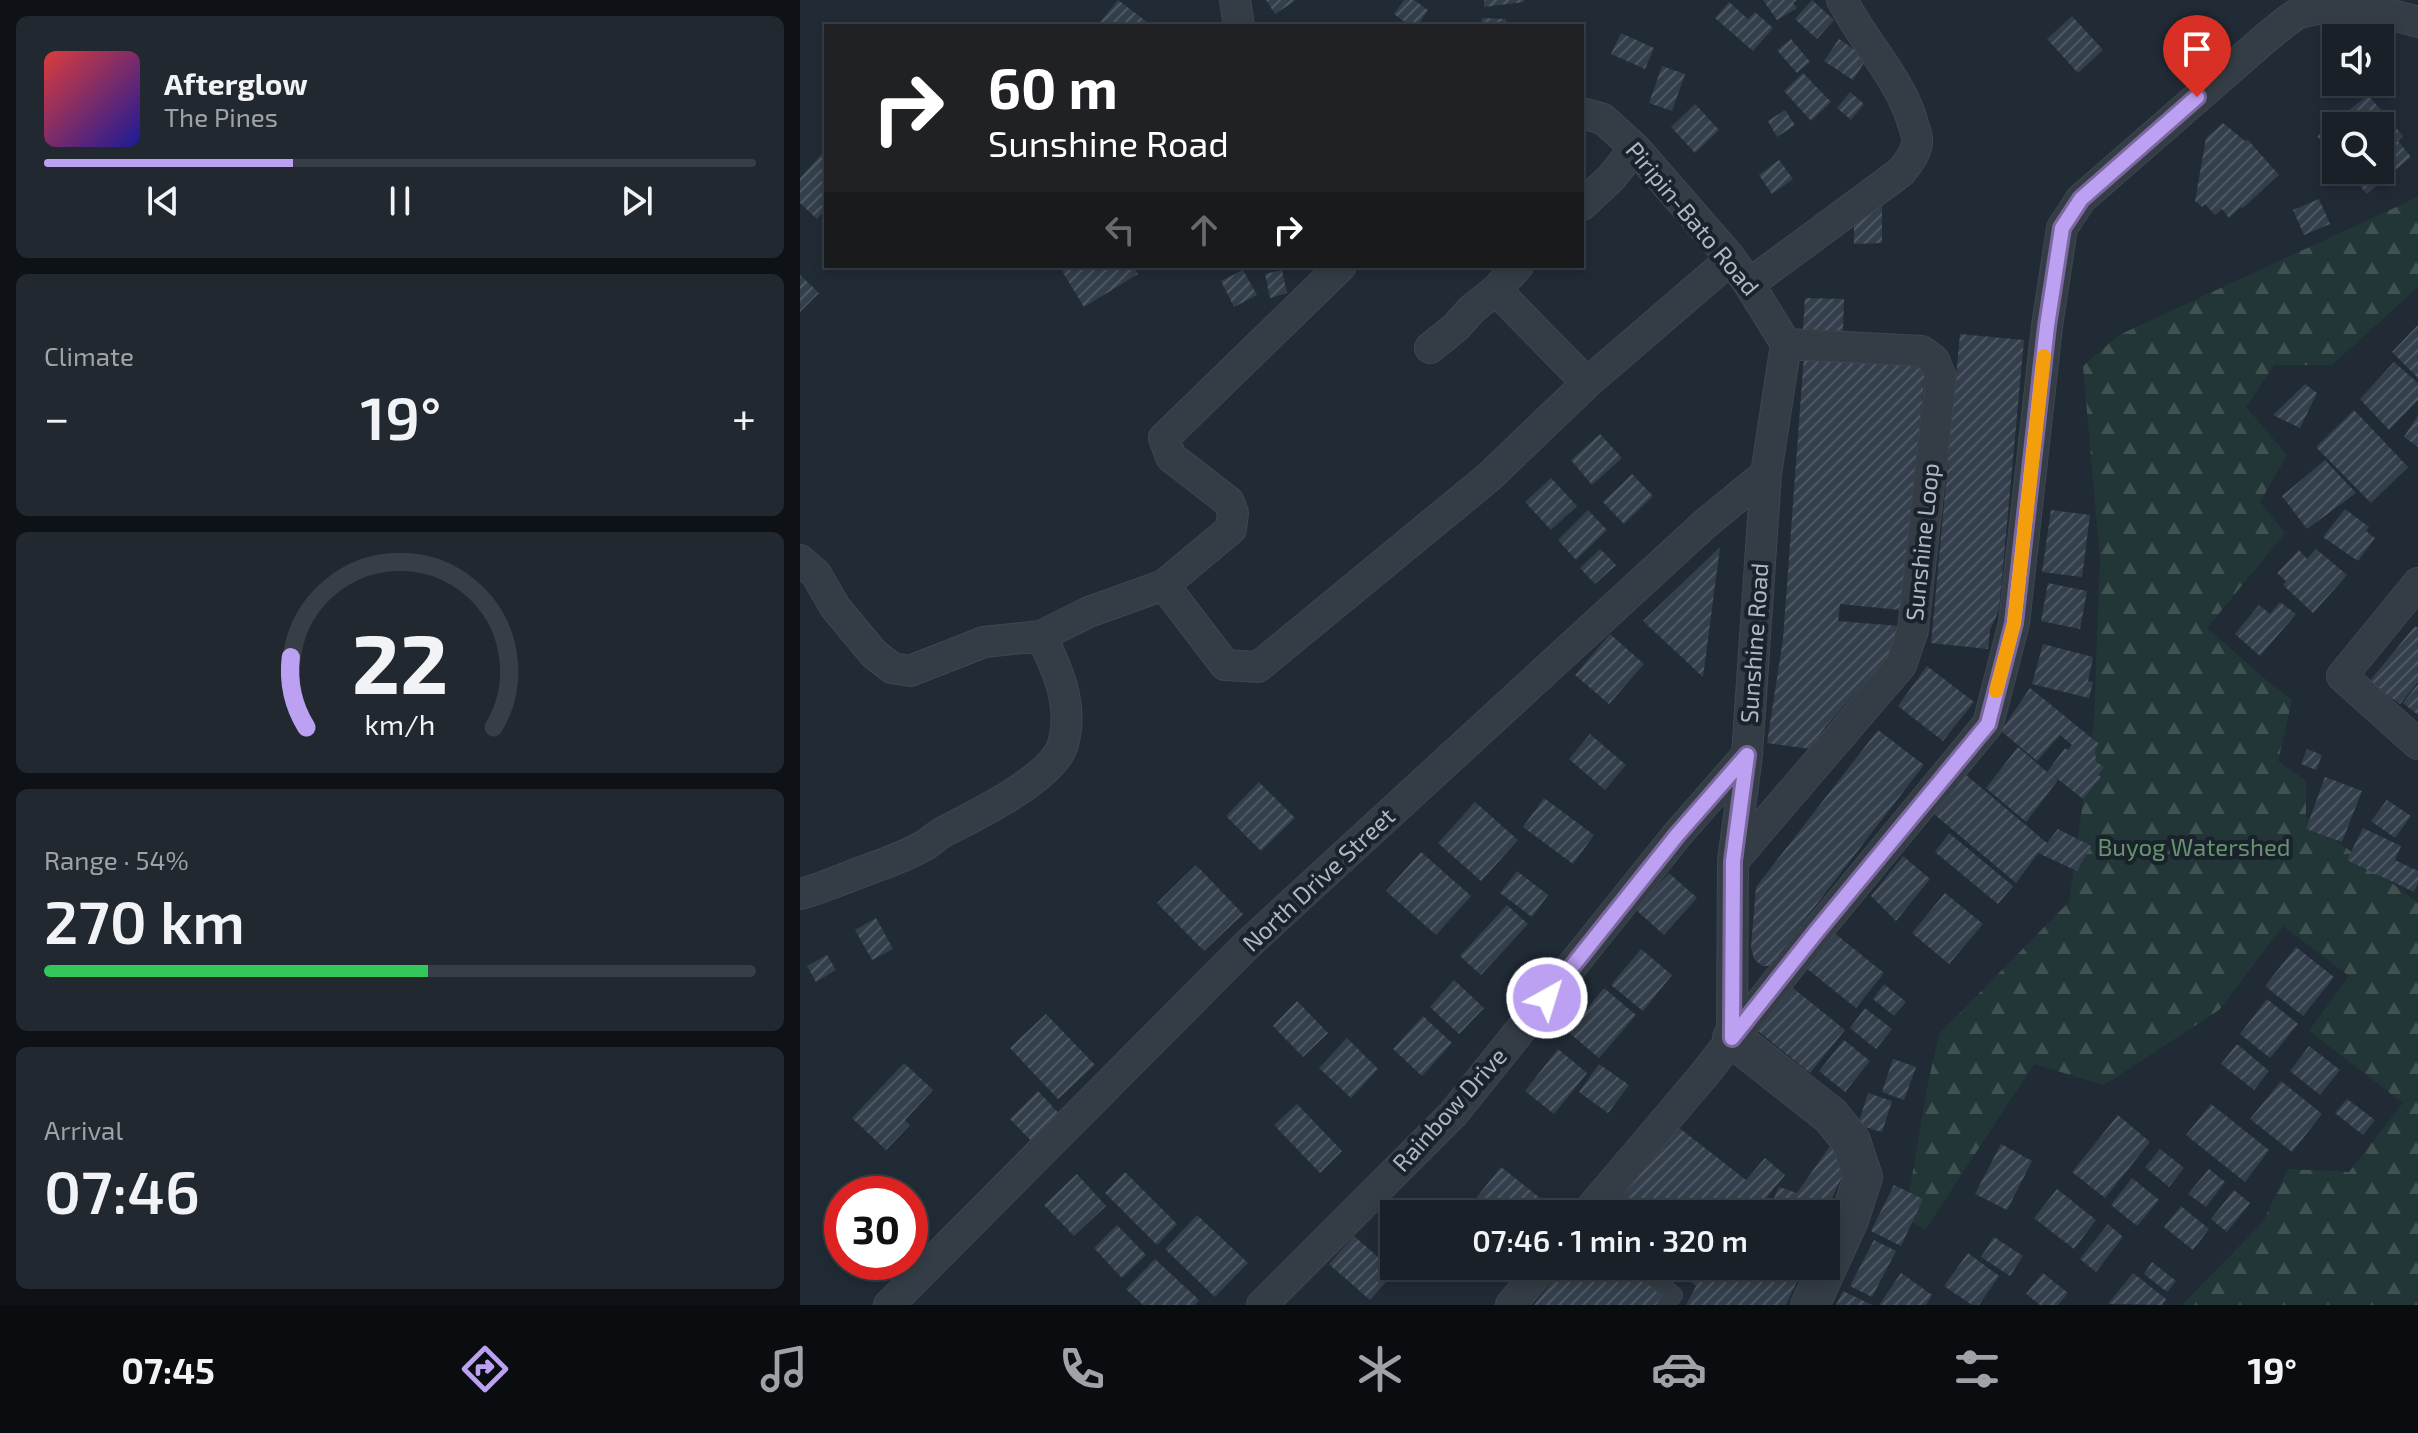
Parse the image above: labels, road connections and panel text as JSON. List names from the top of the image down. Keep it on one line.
{"streets":{"street":["Piripin-Bato Road","Sunshine Loop","Sunshine Road","North Drive Street","Rainbow Drive"]},"crossings":[["Piripin-Bato Road","Sunshine Loop"],["Piripin-Bato Road","Sunshine Road"],["Sunshine Loop","Sunshine Road"],["Sunshine Road","North Drive Street"],["Sunshine Road","Rainbow Drive"]],"parks":["Buyog Watershed"],"page":{"turn":["60 m","Sunshine Road"],"song":["Afterglow","The Pines"],"tile":["Climate",["Range · 54%","270 km"],["Arrival","07:46"]],"heat":["−","19°","+"],"limit":"30","trip":"07:46 · 1 min · 320 m","tabs":["07:45","19°"],"gauge":["22","km/h"]}}
